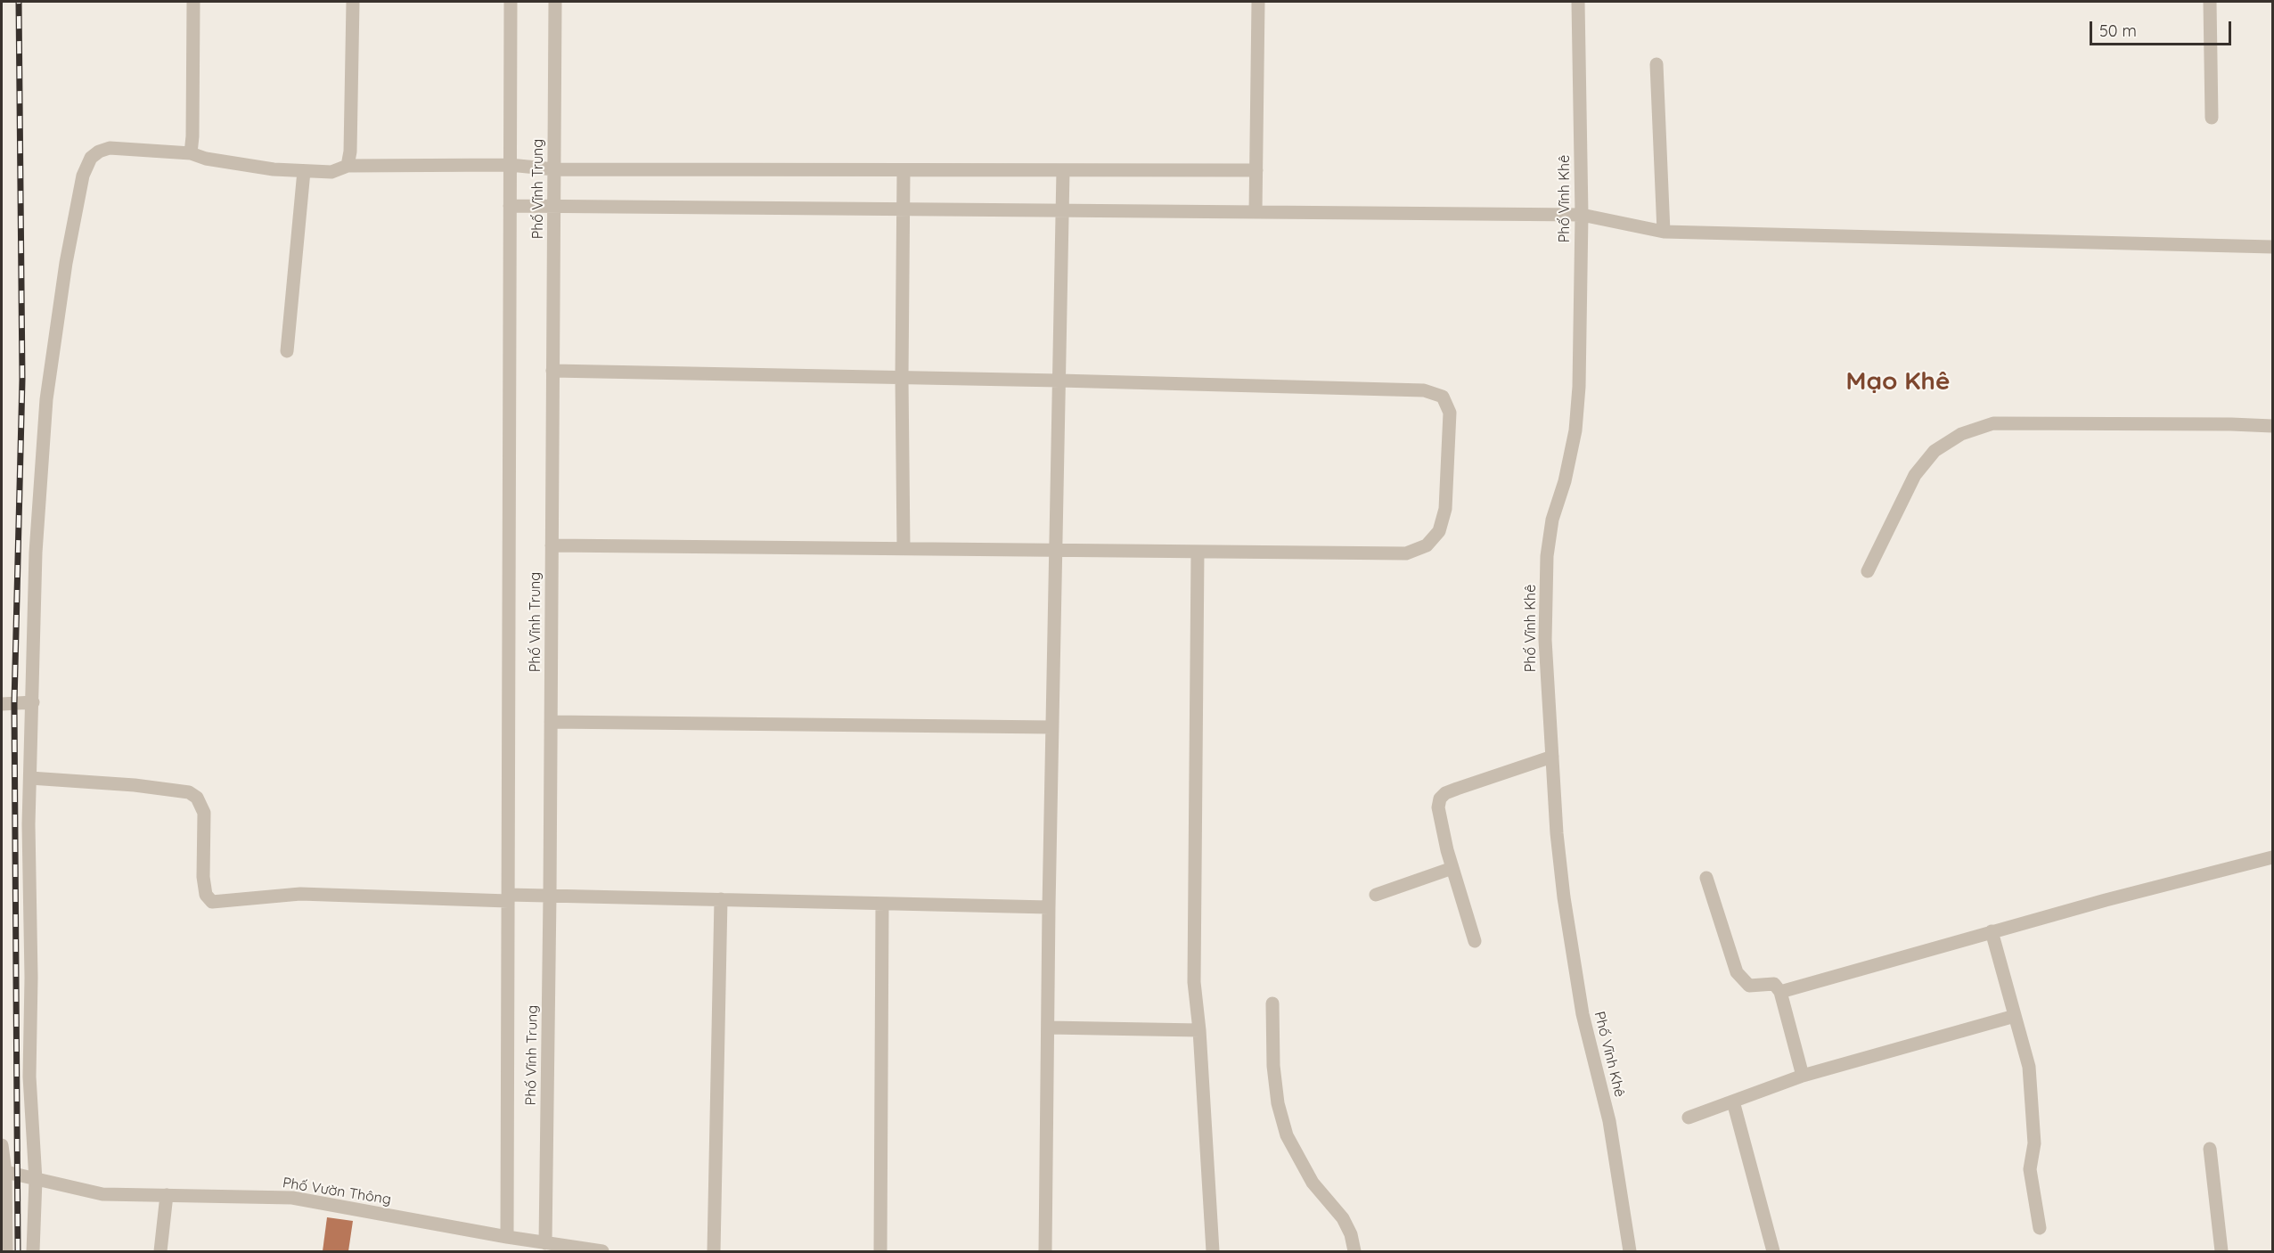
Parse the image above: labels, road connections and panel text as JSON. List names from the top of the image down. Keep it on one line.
{"streets":{"street":["Phố Vĩnh Trung","Phố Vĩnh Khê","Phố Vườn Thông"]},"crossings":[["Phố Vĩnh Trung","Phố Vườn Thông"]],"districts":["Mạo Khê"],"scale_bar":"50 m"}
